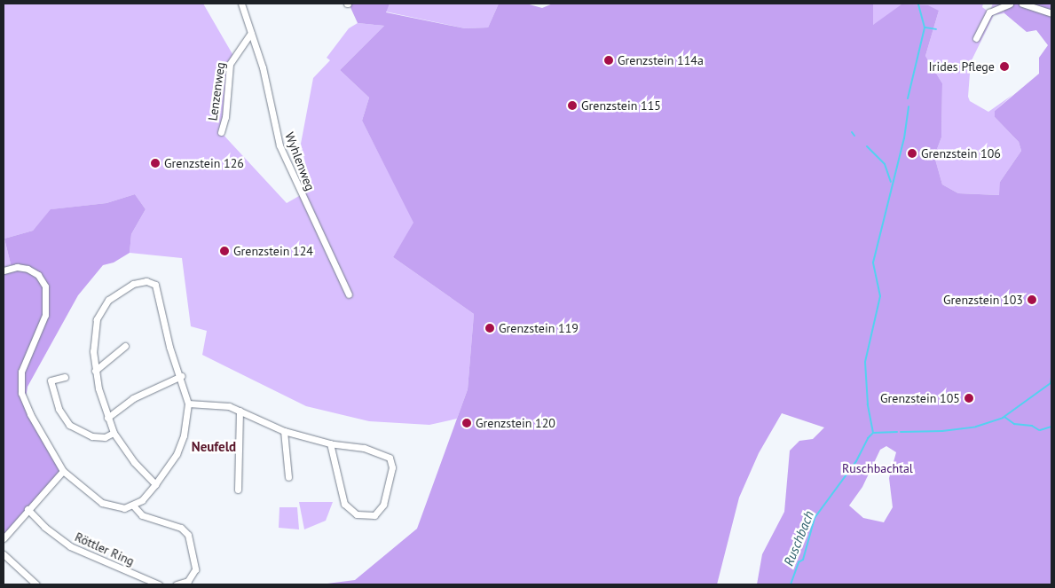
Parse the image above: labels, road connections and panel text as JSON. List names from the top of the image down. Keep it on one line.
{"streets":{"street":["Lenzenweg","Wyhlenweg","Röttler Ring"]},"crossings":[["Lenzenweg","Wyhlenweg"]],"districts":["Neufeld"],"water":["Ruschbach"],"parks":["Ruschbachtal"],"places":["Grenzstein 114a","Irides Pflege","Grenzstein 115","Grenzstein 106","Grenzstein 126","Grenzstein 124","Grenzstein 103","Grenzstein 119","Grenzstein 105","Grenzstein 120"]}
